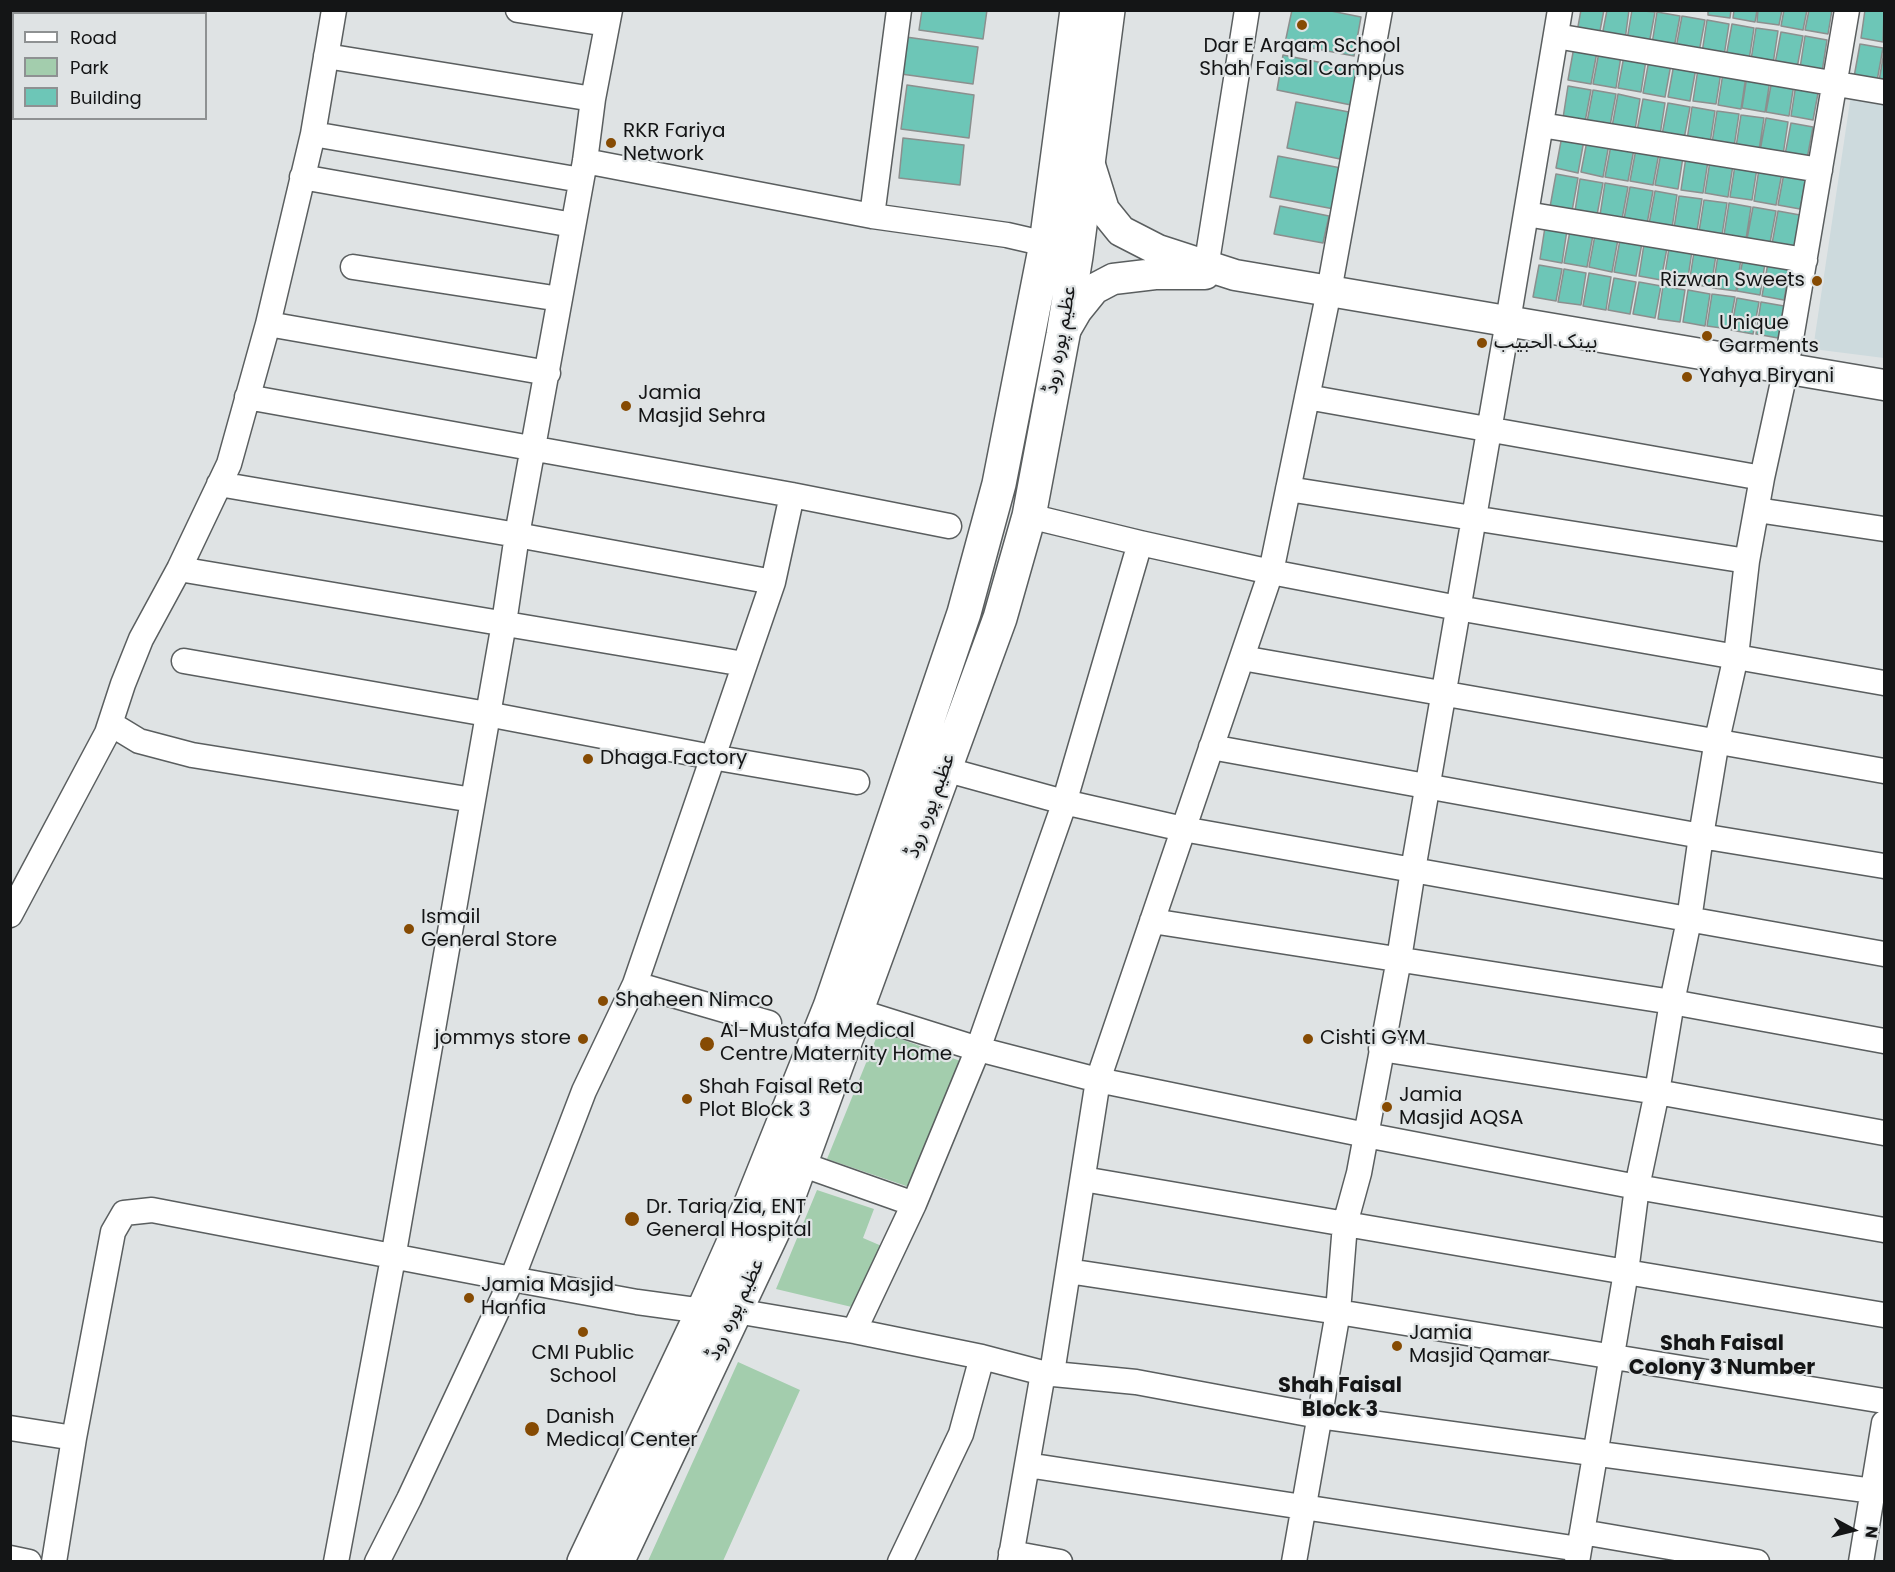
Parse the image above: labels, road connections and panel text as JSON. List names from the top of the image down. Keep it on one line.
{"streets":{"main road":["عظیم پورہ روڈ"]},"districts":["Shah Faisal Colony 3 Number","Shah Faisal Block 3"],"places":["Dar E Arqam School Shah Faisal Campus","RKR Fariya Network","Rizwan Sweets","Unique Garments","بينک الحبيب","Yahya Biryani","Jamia Masjid Sehra","Dhaga Factory","Ismail General Store","Shaheen Nimco","jommys store","Cishti GYM","Al-Mustafa Medical Centre Maternity Home","Shah Faisal Reta Plot Block 3","Jamia Masjid AQSA","Dr. Tariq Zia, ENT General Hospital","Jamia Masjid Hanfia","CMI Public School","Jamia Masjid Qamar","Danish Medical Center"],"legend":["Road","Park","Building"],"north":"right"}
